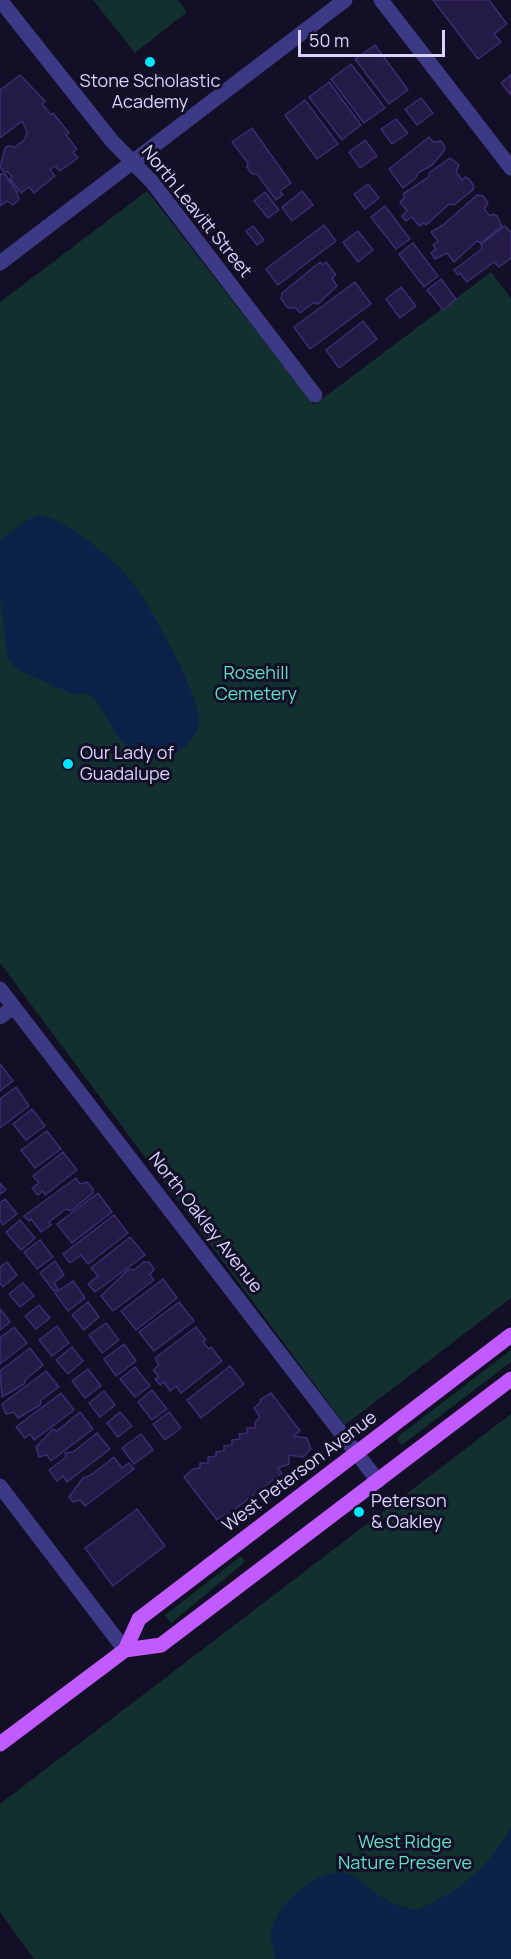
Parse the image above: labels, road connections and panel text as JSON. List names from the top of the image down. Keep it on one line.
{"streets":{"main road":["West Peterson Avenue"],"street":["North Leavitt Street","North Oakley Avenue"]},"crossings":[["North Oakley Avenue","West Peterson Avenue"]],"parks":["Rosehill Cemetery","West Ridge Nature Preserve"],"places":["Stone Scholastic Academy","Our Lady of Guadalupe","Peterson & Oakley"],"scale_bar":"50 m"}
